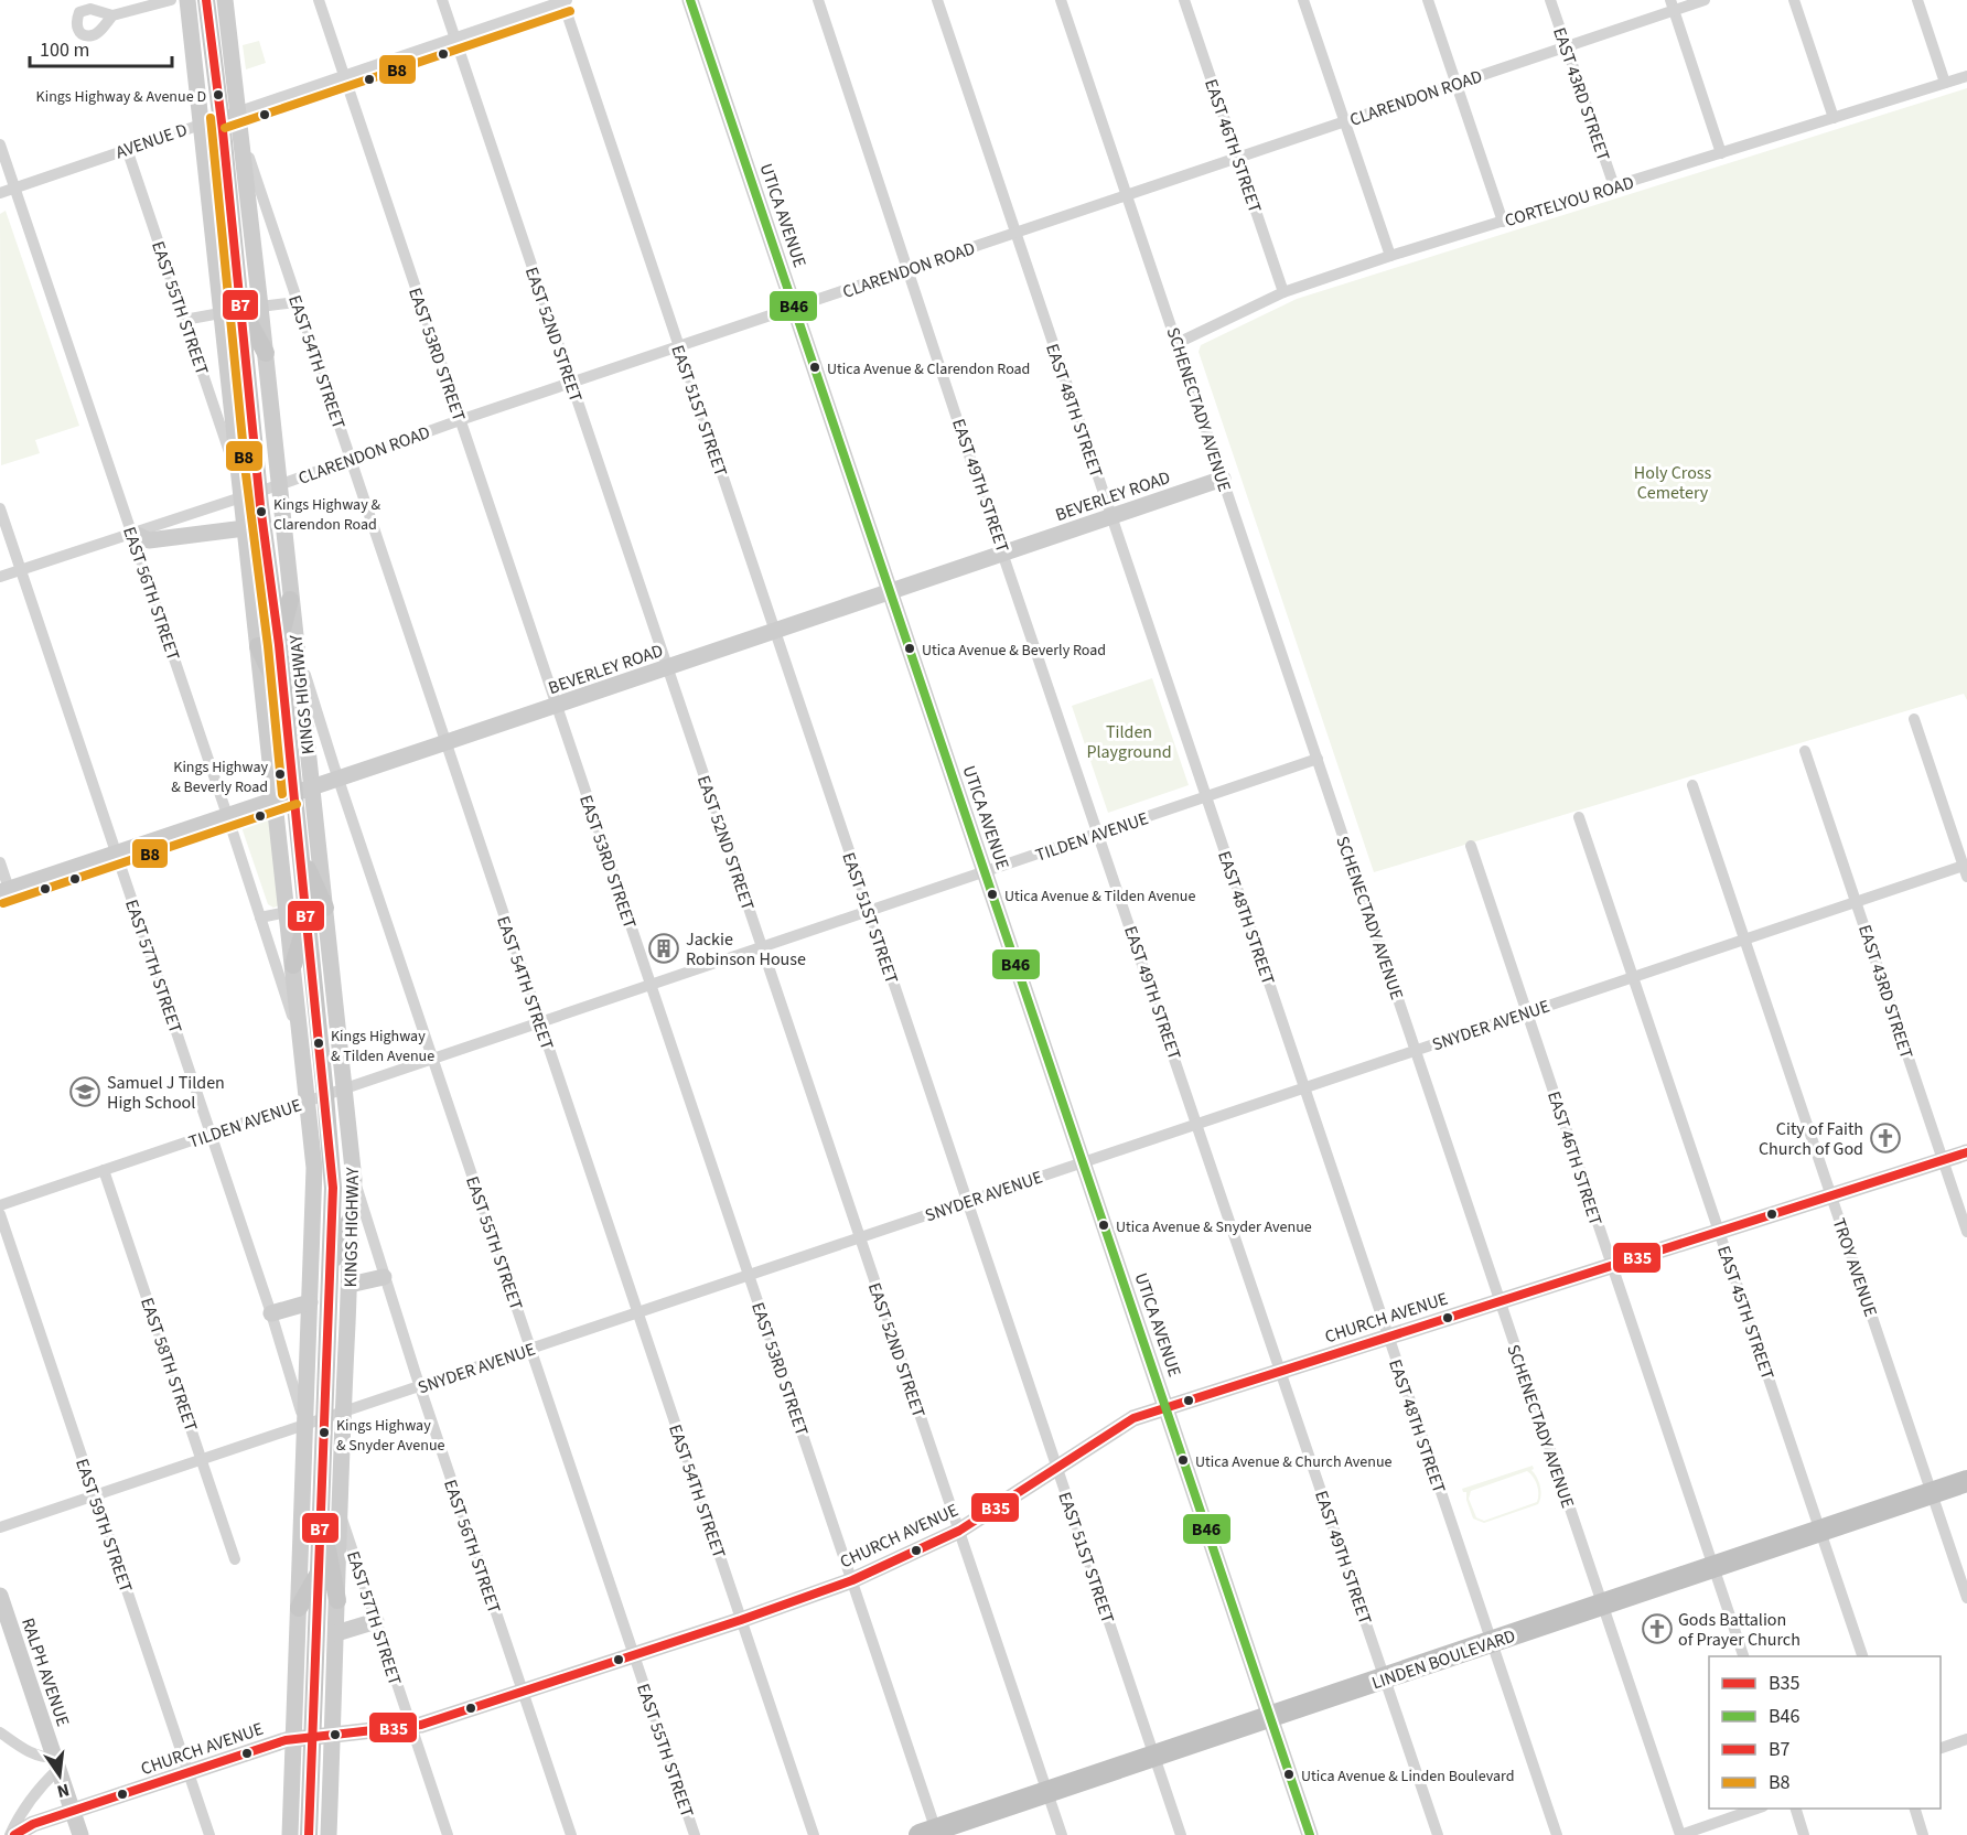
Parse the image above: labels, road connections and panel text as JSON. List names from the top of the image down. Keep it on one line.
{"streets":{"highway":["LINDEN BOULEVARD"],"main road":["KINGS HIGHWAY"],"street":["EAST 43RD STREET","CLARENDON ROAD","AVENUE D","EAST 46TH STREET","CORTELYOU ROAD","UTICA AVENUE","EAST 55TH STREET","EAST 52ND STREET","EAST 53RD STREET","EAST 54TH STREET","SCHENECTADY AVENUE","EAST 51ST STREET","EAST 48TH STREET","EAST 49TH STREET","BEVERLEY ROAD","EAST 56TH STREET","TILDEN AVENUE","EAST 57TH STREET","SNYDER AVENUE","TROY AVENUE","EAST 45TH STREET","CHURCH AVENUE","EAST 58TH STREET","EAST 59TH STREET","RALPH AVENUE"]},"crossings":[["EAST 43RD STREET","CLARENDON ROAD"],["EAST 43RD STREET","CORTELYOU ROAD"],["EAST 43RD STREET","SNYDER AVENUE"],["EAST 43RD STREET","CHURCH AVENUE"],["CLARENDON ROAD","EAST 46TH STREET"],["CLARENDON ROAD","UTICA AVENUE"],["CLARENDON ROAD","EAST 52ND STREET"],["CLARENDON ROAD","EAST 53RD STREET"],["CLARENDON ROAD","EAST 54TH STREET"],["CLARENDON ROAD","SCHENECTADY AVENUE"],["CLARENDON ROAD","EAST 51ST STREET"],["CLARENDON ROAD","EAST 48TH STREET"],["CLARENDON ROAD","EAST 49TH STREET"],["CLARENDON ROAD","EAST 56TH STREET"],["CLARENDON ROAD","KINGS HIGHWAY"],["CLARENDON ROAD","EAST 57TH STREET"],["AVENUE D","EAST 55TH STREET"],["AVENUE D","EAST 52ND STREET"],["AVENUE D","EAST 53RD STREET"],["AVENUE D","EAST 51ST STREET"],["AVENUE D","EAST 56TH STREET"],["AVENUE D","KINGS HIGHWAY"],["EAST 46TH STREET","CORTELYOU ROAD"],["EAST 46TH STREET","SNYDER AVENUE"],["EAST 46TH STREET","CHURCH AVENUE"],["EAST 46TH STREET","LINDEN BOULEVARD"],["CORTELYOU ROAD","SCHENECTADY AVENUE"],["UTICA AVENUE","BEVERLEY ROAD"],["UTICA AVENUE","TILDEN AVENUE"],["UTICA AVENUE","SNYDER AVENUE"],["UTICA AVENUE","CHURCH AVENUE"],["UTICA AVENUE","LINDEN BOULEVARD"],["EAST 55TH STREET","BEVERLEY ROAD"],["EAST 55TH STREET","KINGS HIGHWAY"],["EAST 55TH STREET","TILDEN AVENUE"],["EAST 55TH STREET","SNYDER AVENUE"],["EAST 55TH STREET","CHURCH AVENUE"],["EAST 52ND STREET","BEVERLEY ROAD"],["EAST 52ND STREET","TILDEN AVENUE"],["EAST 52ND STREET","SNYDER AVENUE"],["EAST 52ND STREET","CHURCH AVENUE"],["EAST 52ND STREET","LINDEN BOULEVARD"],["EAST 53RD STREET","BEVERLEY ROAD"],["EAST 53RD STREET","TILDEN AVENUE"],["EAST 53RD STREET","SNYDER AVENUE"],["EAST 53RD STREET","CHURCH AVENUE"],["EAST 53RD STREET","LINDEN BOULEVARD"],["EAST 54TH STREET","BEVERLEY ROAD"],["EAST 54TH STREET","KINGS HIGHWAY"],["EAST 54TH STREET","TILDEN AVENUE"],["EAST 54TH STREET","SNYDER AVENUE"],["EAST 54TH STREET","CHURCH AVENUE"],["SCHENECTADY AVENUE","BEVERLEY ROAD"],["SCHENECTADY AVENUE","TILDEN AVENUE"],["SCHENECTADY AVENUE","SNYDER AVENUE"],["SCHENECTADY AVENUE","CHURCH AVENUE"],["SCHENECTADY AVENUE","LINDEN BOULEVARD"],["EAST 51ST STREET","BEVERLEY ROAD"],["EAST 51ST STREET","TILDEN AVENUE"],["EAST 51ST STREET","SNYDER AVENUE"],["EAST 51ST STREET","CHURCH AVENUE"],["EAST 51ST STREET","LINDEN BOULEVARD"],["EAST 48TH STREET","BEVERLEY ROAD"],["EAST 48TH STREET","TILDEN AVENUE"],["EAST 48TH STREET","SNYDER AVENUE"],["EAST 48TH STREET","CHURCH AVENUE"],["EAST 48TH STREET","LINDEN BOULEVARD"],["EAST 49TH STREET","BEVERLEY ROAD"],["EAST 49TH STREET","TILDEN AVENUE"],["EAST 49TH STREET","SNYDER AVENUE"],["EAST 49TH STREET","CHURCH AVENUE"],["EAST 49TH STREET","LINDEN BOULEVARD"],["BEVERLEY ROAD","EAST 56TH STREET"],["BEVERLEY ROAD","KINGS HIGHWAY"],["BEVERLEY ROAD","EAST 57TH STREET"],["EAST 56TH STREET","KINGS HIGHWAY"],["EAST 56TH STREET","SNYDER AVENUE"],["EAST 56TH STREET","CHURCH AVENUE"],["KINGS HIGHWAY","TILDEN AVENUE"],["KINGS HIGHWAY","EAST 57TH STREET"],["KINGS HIGHWAY","SNYDER AVENUE"],["KINGS HIGHWAY","CHURCH AVENUE"],["TILDEN AVENUE","EAST 57TH STREET"],["TILDEN AVENUE","EAST 58TH STREET"],["EAST 57TH STREET","SNYDER AVENUE"],["EAST 57TH STREET","CHURCH AVENUE"],["SNYDER AVENUE","TROY AVENUE"],["SNYDER AVENUE","EAST 45TH STREET"],["SNYDER AVENUE","EAST 58TH STREET"],["SNYDER AVENUE","EAST 59TH STREET"],["TROY AVENUE","CHURCH AVENUE"],["TROY AVENUE","LINDEN BOULEVARD"],["EAST 45TH STREET","CHURCH AVENUE"],["EAST 45TH STREET","LINDEN BOULEVARD"],["CHURCH AVENUE","EAST 59TH STREET"],["CHURCH AVENUE","RALPH AVENUE"]],"parks":["Holy Cross Cemetery","Tilden Playground"],"places":{"other":["Kings Highway & Avenue D","Utica Avenue & Clarendon Road","Kings Highway & Clarendon Road","Utica Avenue & Beverly Road","Kings Highway & Beverly Road","Utica Avenue & Tilden Avenue","Kings Highway & Tilden Avenue","Utica Avenue & Snyder Avenue","Kings Highway & Snyder Avenue","Utica Avenue & Church Avenue","Utica Avenue & Linden Boulevard"],"building":["Jackie Robinson House"],"school or university":["Samuel J Tilden High School"],"church":["City of Faith Church of God","Gods Battalion of Prayer Church"]},"lines":["transit line B46","transit line B7","transit line B8","transit line B35"],"legend":["B35","B46","B7","B8"],"scale_bar":"100 m","north":"bottom"}
